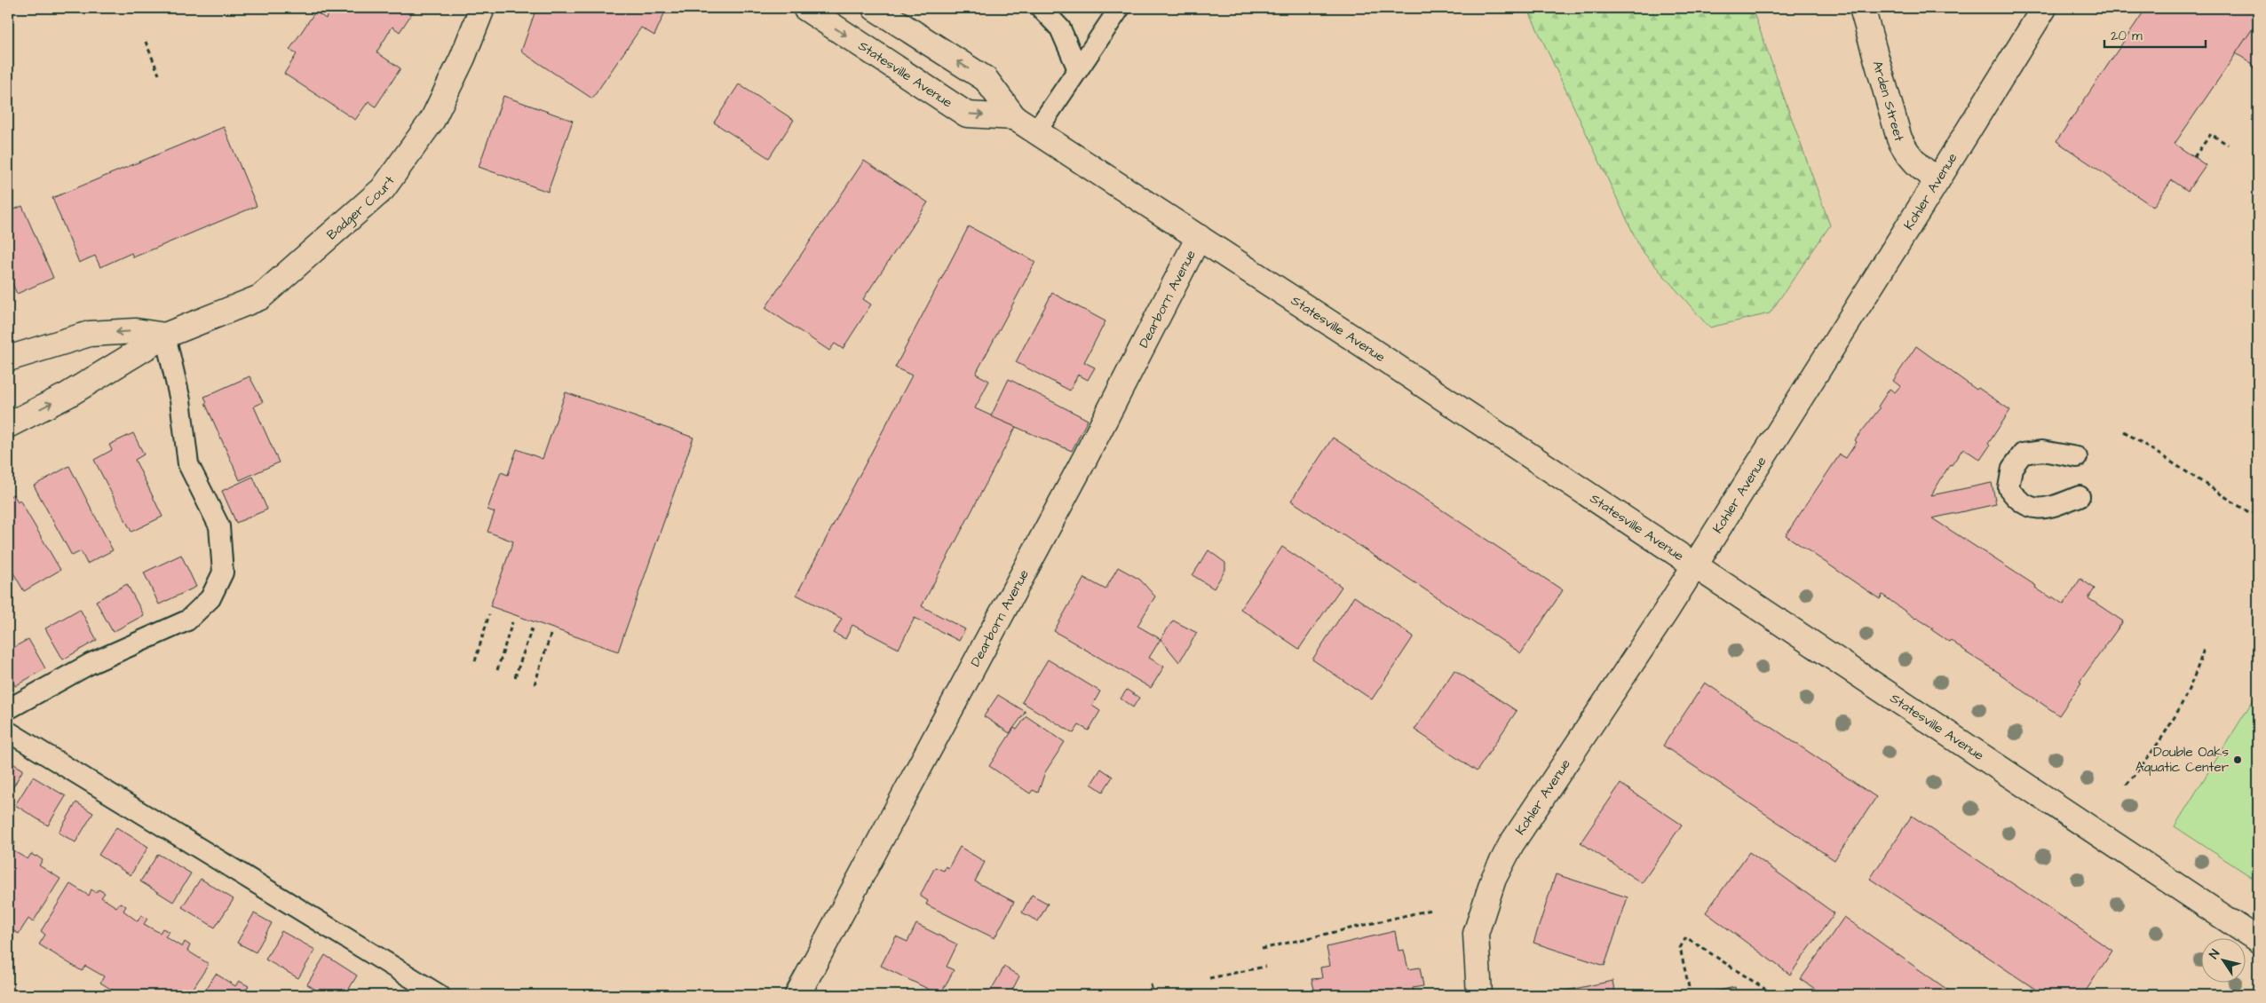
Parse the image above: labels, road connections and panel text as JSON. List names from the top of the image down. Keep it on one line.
{"streets":{"street":["Statesville Avenue","Arden Street","Kohler Avenue","Badger Court","Dearborn Avenue"]},"crossings":[["Statesville Avenue","Kohler Avenue"],["Statesville Avenue","Dearborn Avenue"],["Arden Street","Kohler Avenue"]],"places":["Double Oaks Aquatic Center"],"scale_bar":"20 m","north":"top left"}
